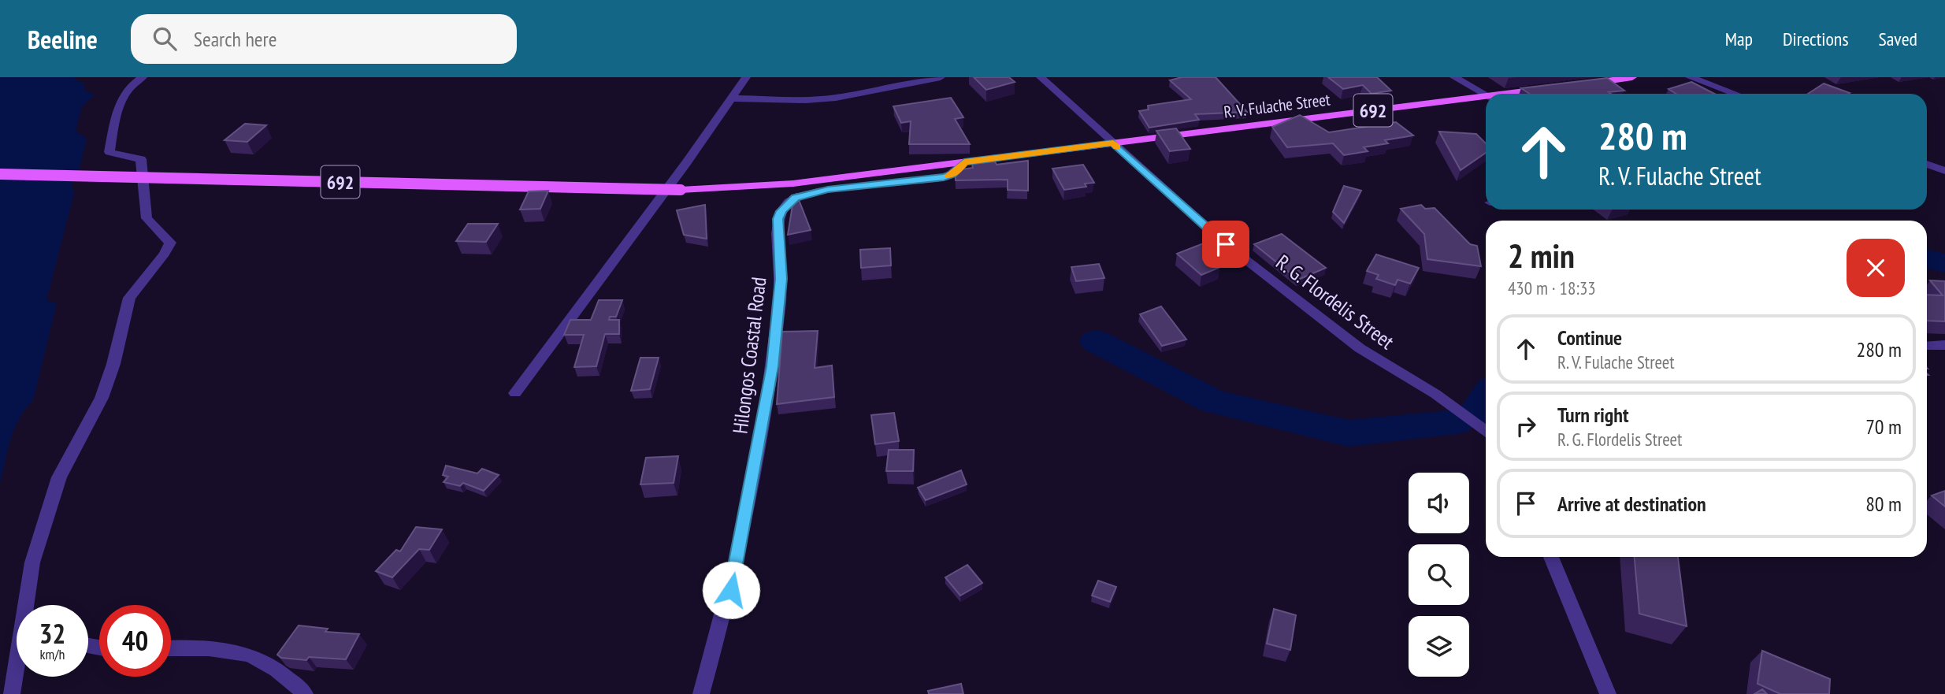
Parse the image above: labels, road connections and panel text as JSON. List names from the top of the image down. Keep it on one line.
{"streets":{"main road":["R. V. Fulache Street","692"],"street":["R. G. Flordelis Street","Hilongos Coastal Road"]},"crossings":[["R. V. Fulache Street","692"],["R. V. Fulache Street","R. G. Flordelis Street"],["R. V. Fulache Street","Hilongos Coastal Road"],["692","Hilongos Coastal Road"]],"page":{"header":"Beeline","search":"Search here","nav":["Map","Directions","Saved"],"turn":["280 m","R. V. Fulache Street"],"heading":["2 min","430 m · 18:33"],"list":[{"name":"Continue","note":"R. V. Fulache Street","value":"280 m"},{"name":"Turn right","note":"R. G. Flordelis Street","value":"70 m"},{"name":"Arrive at destination","value":"80 m"}],"speed":"32 km/h","limit":"40"}}
